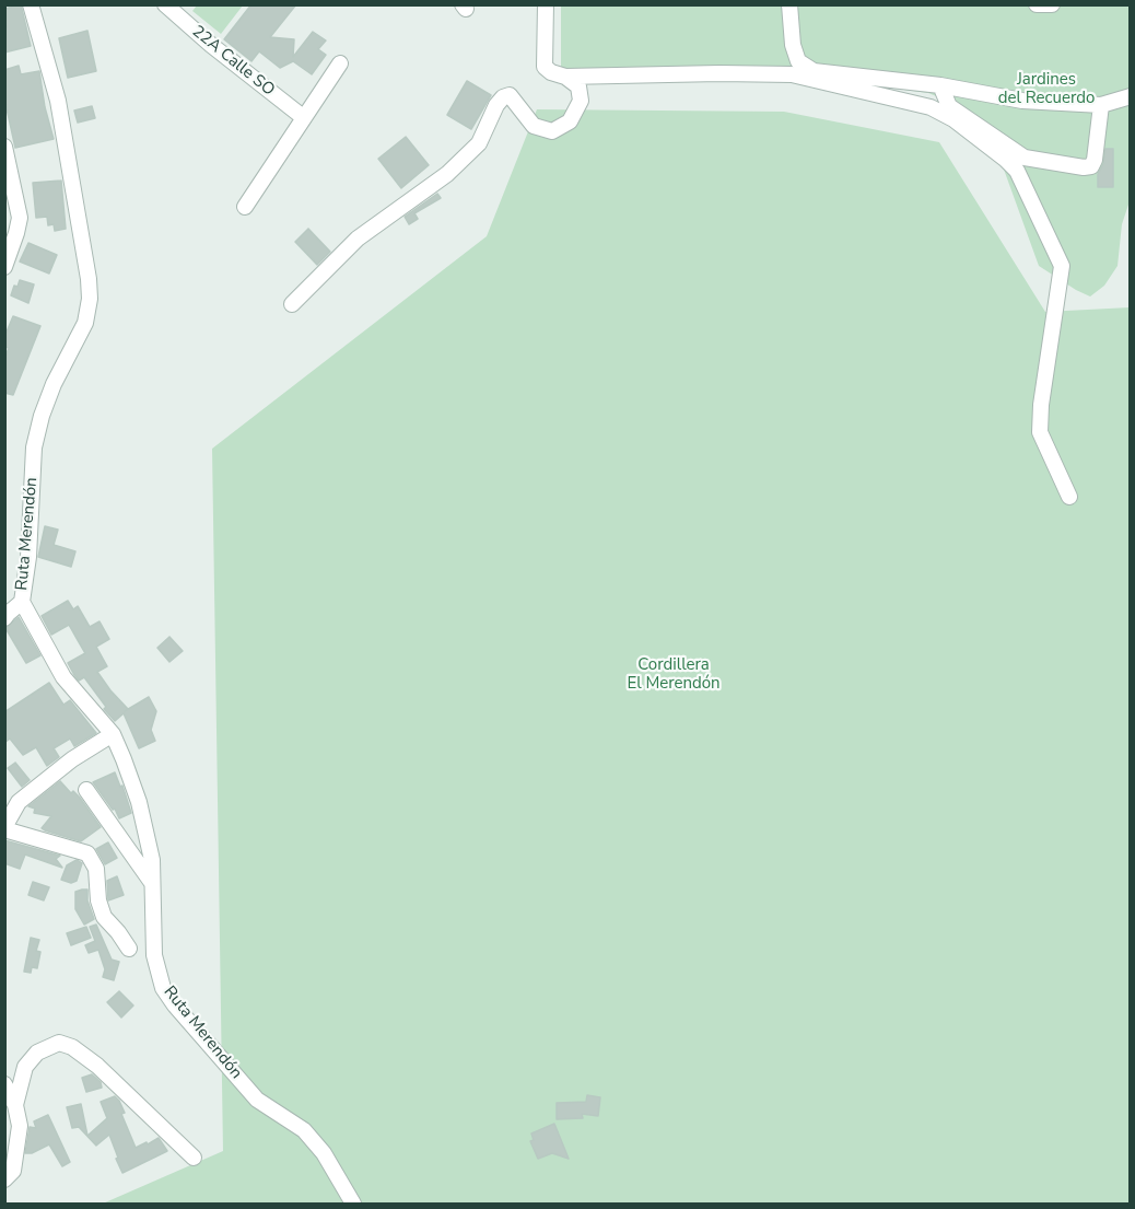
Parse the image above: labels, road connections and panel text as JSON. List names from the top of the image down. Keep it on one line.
{"streets":{"street":["22A Calle SO","Ruta Merendón"]},"parks":["Jardines del Recuerdo","Cordillera El Merendón"]}
